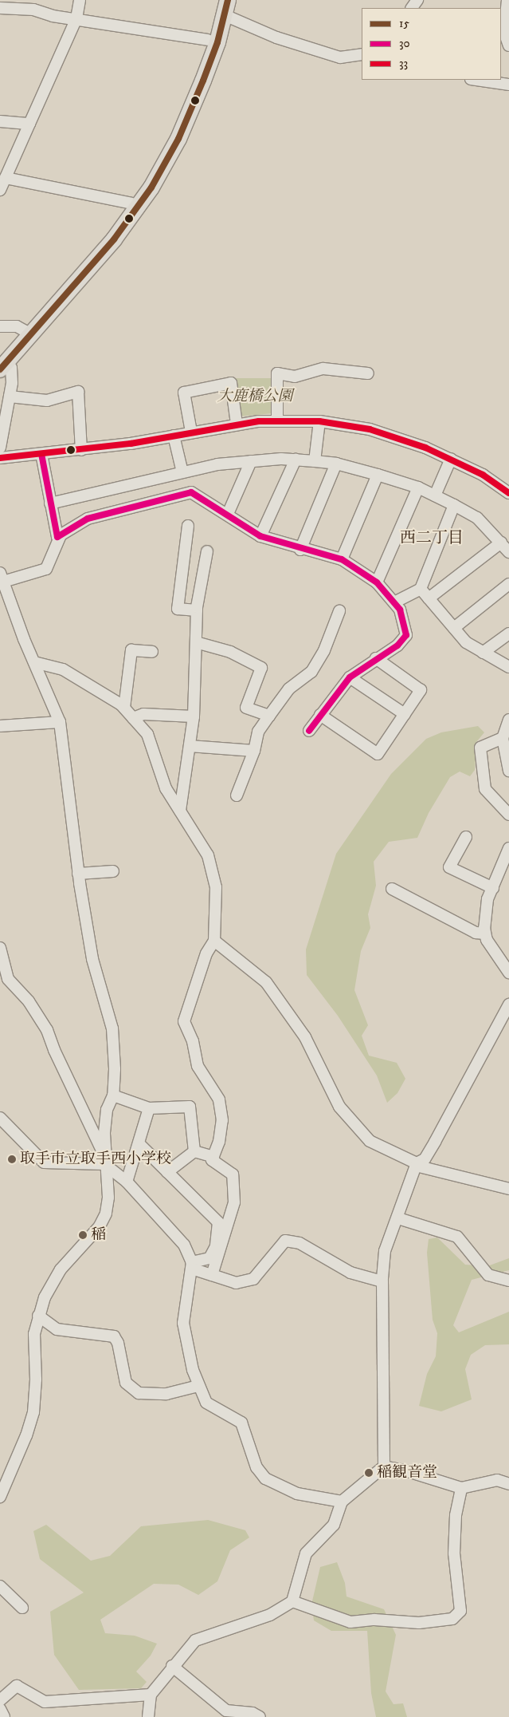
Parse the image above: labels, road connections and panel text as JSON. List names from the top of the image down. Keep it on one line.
{"districts":["西二丁目"],"parks":["大鹿橋公園"],"places":["取手市立取手西小学校","稲","稲観音堂"],"lines":["transit line 15","transit line 33","transit line 30"],"legend":["15","30","33"]}
